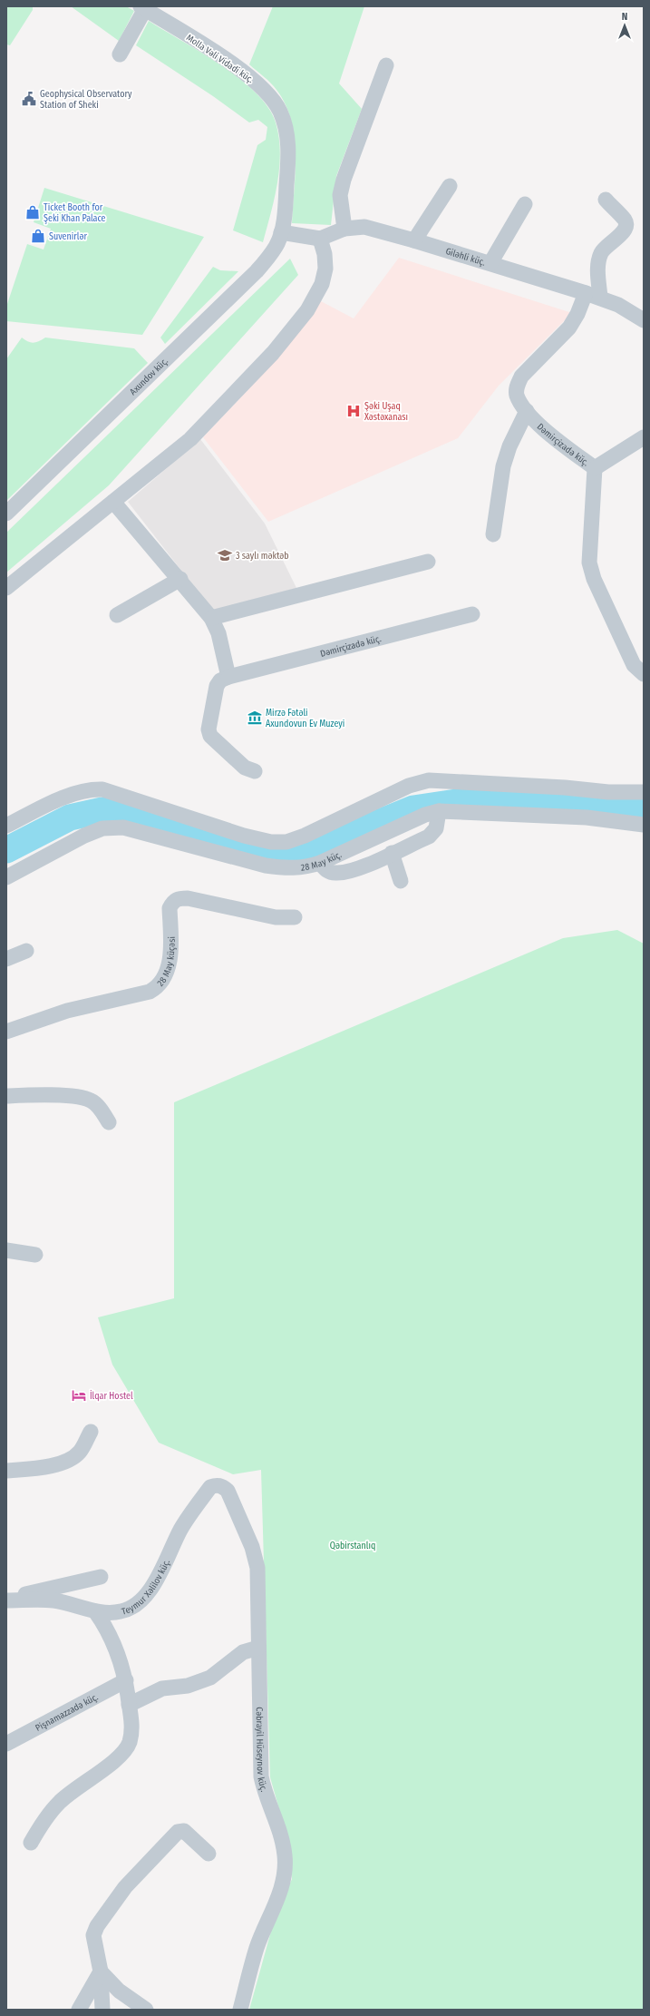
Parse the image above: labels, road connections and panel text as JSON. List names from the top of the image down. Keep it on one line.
{"streets":{"street":["Molla Vəli Vidadi küç.","Giləhli küç.","Axundov küç.","Dəmirçizadə küç.","28 May küç.","28 May küçəsi","Teymur Xəlilov küç.","Pişnamazzadə küç.","Cəbrayil Hüseynov küç."]},"crossings":[["Molla Vəli Vidadi küç.","Axundov küç."],["Giləhli küç.","Dəmirçizadə küç."],["Teymur Xəlilov küç.","Cəbrayil Hüseynov küç."]],"parks":["Qəbirstanlıq"],"places":{"public building":["Geophysical Observatory Station of Sheki"],"shop":["Ticket Booth for Şeki Khan Palace","Suvenirlər"],"hospital":["Şəki Uşaq Xəstəxanası"],"school or university":["3 saylı məktəb"],"museum":["Mirzə Fətəli Axundovun Ev Muzeyi"],"hotel":["İlqar Hostel"]},"north":"top"}
